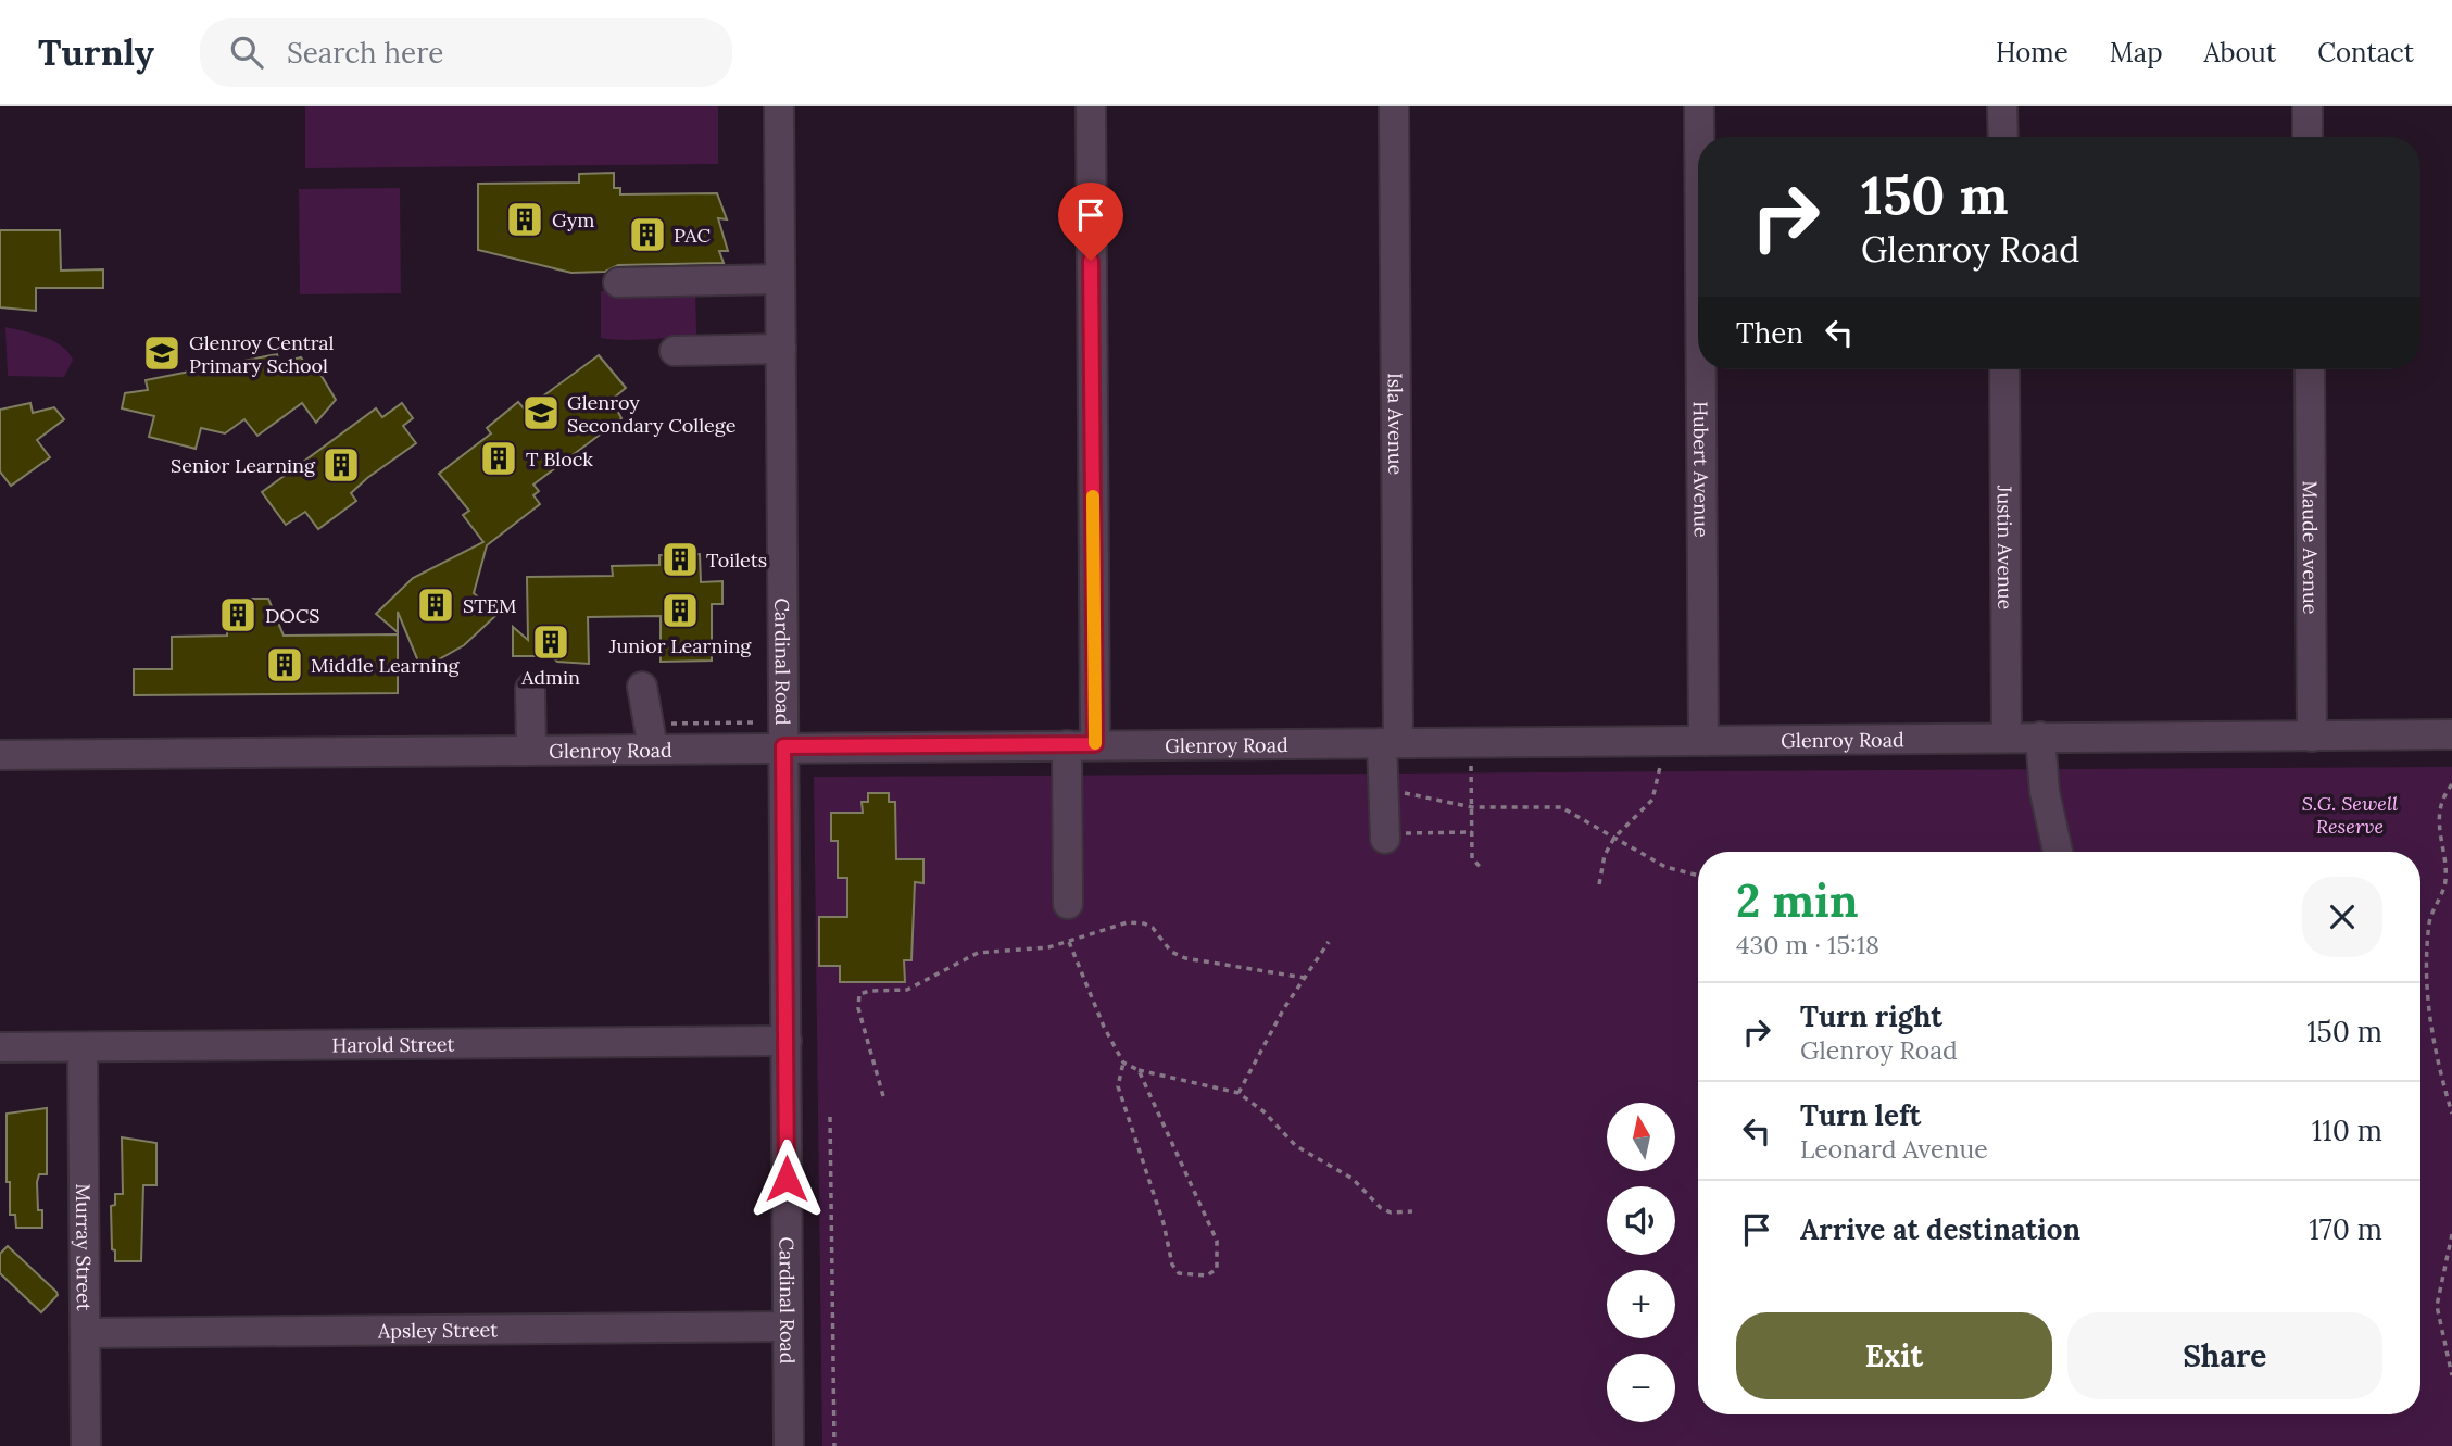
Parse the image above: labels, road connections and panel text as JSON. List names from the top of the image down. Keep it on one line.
{"streets":{"street":["Isla Avenue","Hubert Avenue","Maude Avenue","Justin Avenue","Cardinal Road","Glenroy Road","Harold Street","Murray Street","Apsley Street"]},"crossings":[["Isla Avenue","Glenroy Road"],["Hubert Avenue","Glenroy Road"],["Maude Avenue","Glenroy Road"],["Justin Avenue","Glenroy Road"],["Cardinal Road","Glenroy Road"],["Cardinal Road","Harold Street"],["Cardinal Road","Apsley Street"],["Harold Street","Murray Street"],["Murray Street","Apsley Street"]],"parks":["S.G. Sewell Reserve"],"places":{"building":["Gym","PAC","T Block","Senior Learning","Toilets","STEM","Junior Learning","DOCS","Admin","Middle Learning"],"school or university":["Glenroy Central Primary School","Glenroy Secondary College"]},"north":"top","page":{"header":"Turnly","search":"Search here","nav":["Home","Map","About","Contact"],"turn":["150 m","Glenroy Road"],"then":"Then","heading":["2 min","430 m · 15:18"],"list":[{"name":"Turn right","note":"Glenroy Road","value":"150 m"},{"name":"Turn left","note":"Leonard Avenue","value":"110 m"},{"name":"Arrive at destination","value":"170 m"}],"map_buttons":["+","−"],"buttons":["Exit","Share"]}}
